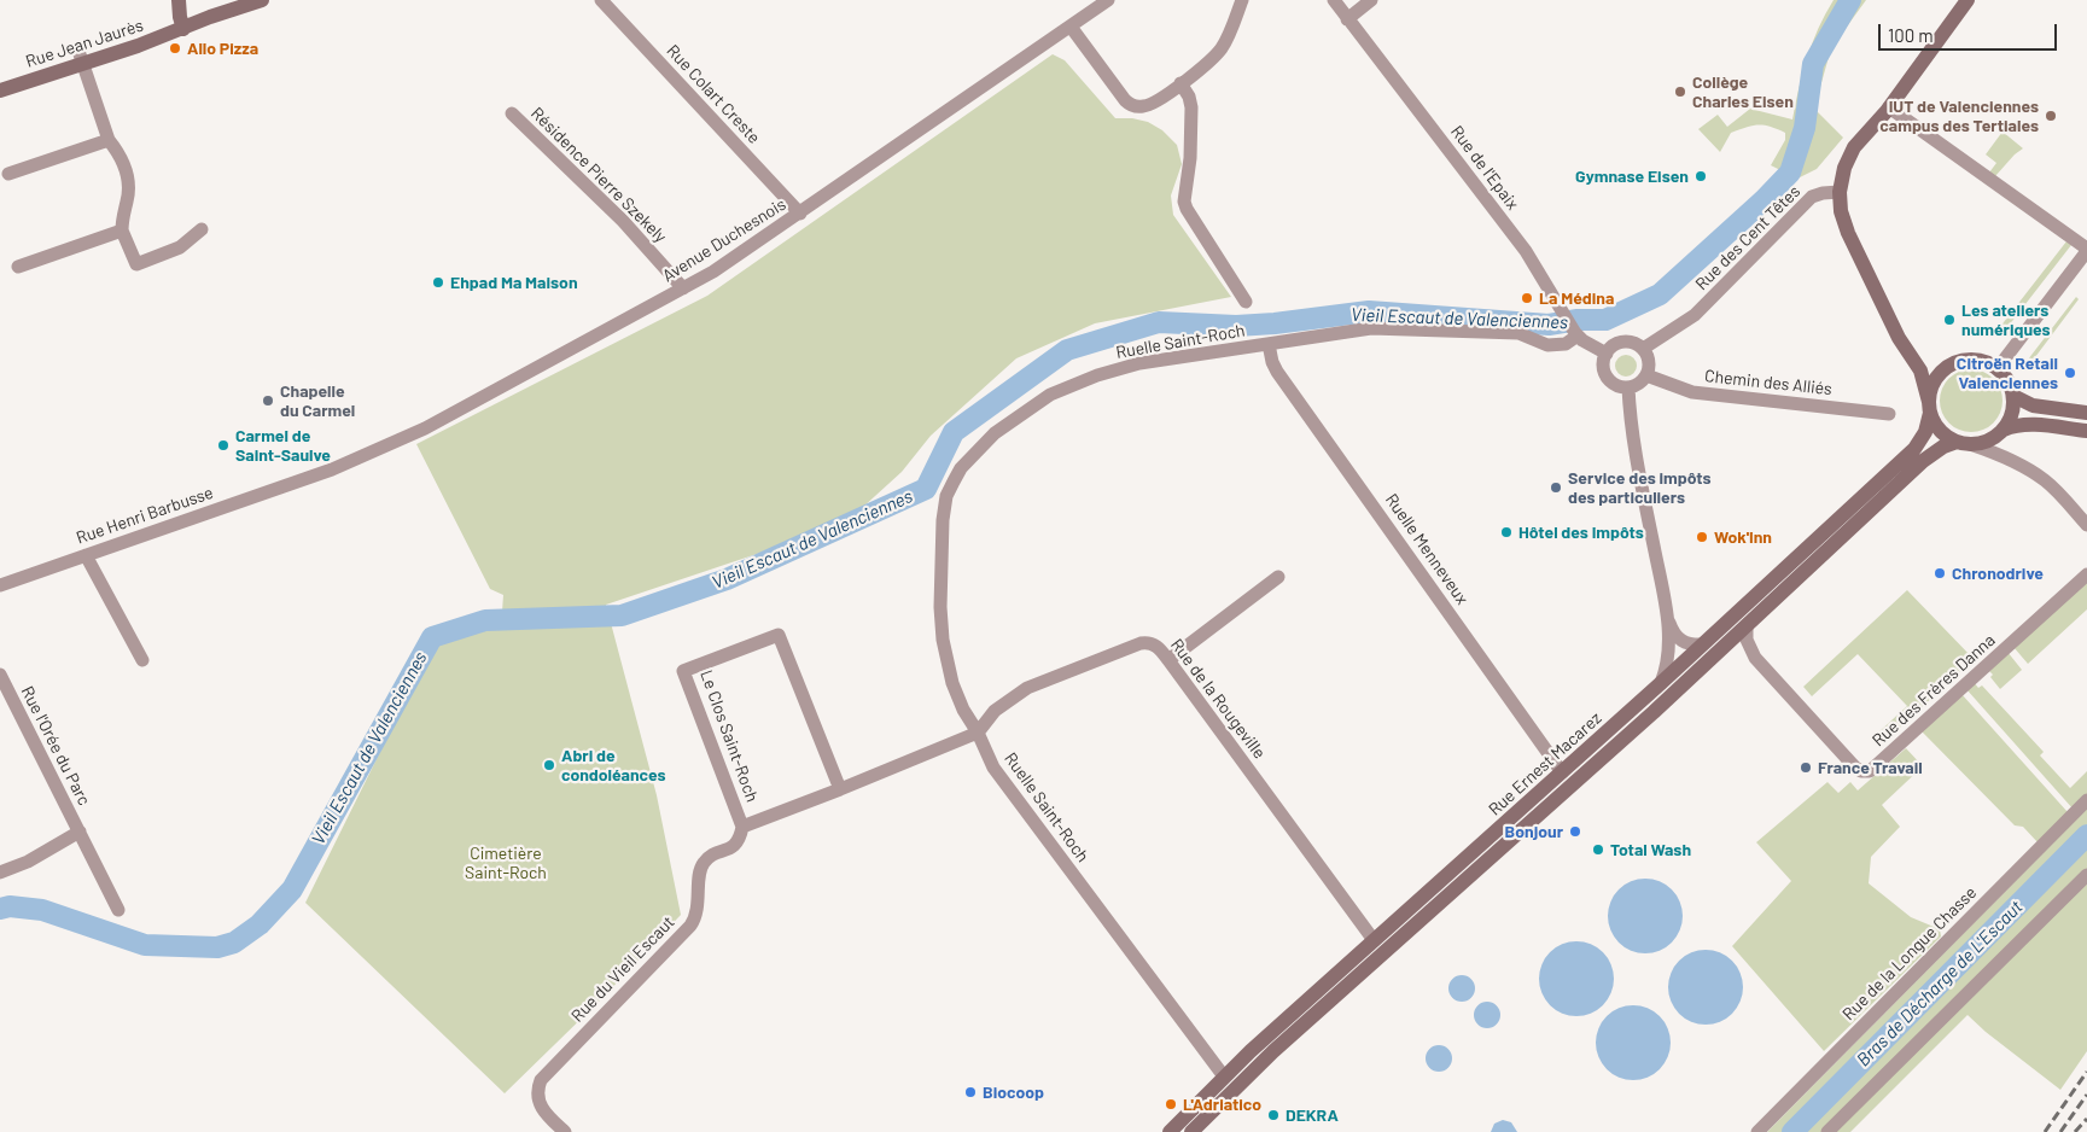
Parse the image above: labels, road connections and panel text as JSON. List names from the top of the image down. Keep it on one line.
{"streets":{"main road":["Rue Jean Jaurès","Rue Ernest Macarez"],"street":["Rue Colart Creste","Rue de l'Epaix","Résidence Pierre Szekely","Rue des Cent Têtes","Avenue Duchesnois","Ruelle Saint-Roch","Chemin des Alliés","Rue Henri Barbusse","Ruelle Menneveux","Rue des Frères Danna","Rue de la Rougeville","Le Clos Saint-Roch","Rue l'Orée du Parc","Rue de la Longue Chasse","Rue du Vieil Escaut"]},"crossings":[["Rue Colart Creste","Avenue Duchesnois"],["Rue de l'Epaix","Rue des Cent Têtes"],["Rue de l'Epaix","Ruelle Saint-Roch"],["Rue de l'Epaix","Chemin des Alliés"],["Résidence Pierre Szekely","Avenue Duchesnois"],["Rue des Cent Têtes","Chemin des Alliés"],["Avenue Duchesnois","Rue Henri Barbusse"],["Ruelle Saint-Roch","Ruelle Menneveux"],["Ruelle Saint-Roch","Rue de la Rougeville"],["Ruelle Saint-Roch","Rue Ernest Macarez"],["Ruelle Menneveux","Rue Ernest Macarez"],["Rue des Frères Danna","Rue Ernest Macarez"],["Rue de la Rougeville","Rue Ernest Macarez"],["Le Clos Saint-Roch","Rue du Vieil Escaut"]],"water":["Vieil Escaut de Valenciennes","Bras de Décharge de L'Escaut"],"parks":["Cimetière Saint-Roch"],"places":["Allo Pizza","Collège Charles Eisen","IUT de Valenciennes campus des Tertiales","Gymnase Eisen","Ehpad Ma Maison","La Médina","Les ateliers numériques","Citroën Retail Valenciennes","Chapelle du Carmel","Carmel de Saint-Saulve","Service des impôts des particuliers","Hôtel des Impôts","Wok'Inn","Chronodrive","Abri de condoléances","France Travail","Bonjour","Total Wash","Biocoop","L'Adriatico","DEKRA"],"scale_bar":"100 m"}
